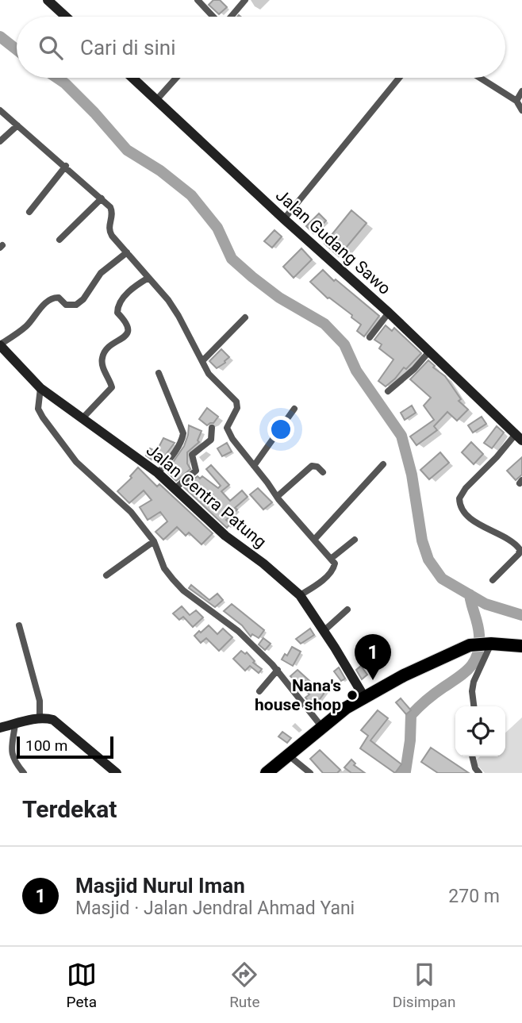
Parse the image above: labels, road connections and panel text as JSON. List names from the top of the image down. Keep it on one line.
{"streets":{"street":["Jalan Gudang Sawo","Jalan Centra Patung"]},"places":["Nana's house shop"],"scale_bar":"100 m","page":{"search":"Cari di sini","pins":"1","scale":"100 m","heading":"Terdekat","list":[{"mark":"1","name":"Masjid Nurul Iman","note":"Masjid · Jalan Jendral Ahmad Yani","value":"270 m"}],"nav":["Peta","Rute","Disimpan"]}}
